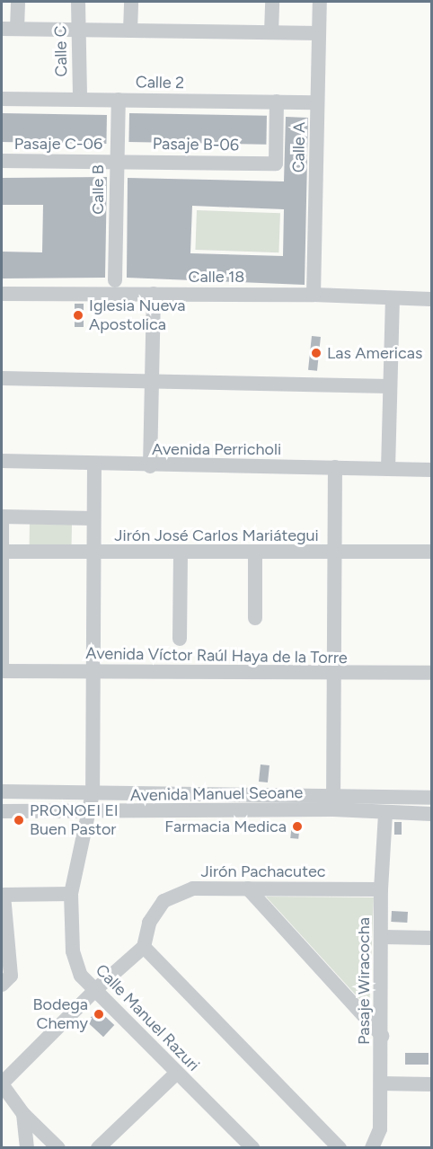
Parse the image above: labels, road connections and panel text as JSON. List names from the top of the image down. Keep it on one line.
{"streets":{"street":["Calle C","Calle 2","Pasaje C-06","Pasaje B-06","Calle A","Calle B","Calle 18","Avenida Perricholi","Jirón José Carlos Mariátegui","Avenida Víctor Raúl Haya de la Torre","Avenida Manuel Seoane","Jirón Pachacutec","Pasaje Wiracocha","Calle Manuel Razuri"]},"crossings":[["Calle C","Calle 2"],["Calle 2","Pasaje B-06"],["Calle 2","Calle A"],["Calle 2","Calle B"],["Pasaje C-06","Pasaje B-06"],["Pasaje C-06","Calle B"],["Pasaje B-06","Calle B"],["Calle A","Calle 18"],["Avenida Perricholi","Calle Manuel Razuri"],["Jirón José Carlos Mariátegui","Calle Manuel Razuri"],["Avenida Víctor Raúl Haya de la Torre","Calle Manuel Razuri"],["Avenida Manuel Seoane","Pasaje Wiracocha"],["Avenida Manuel Seoane","Calle Manuel Razuri"],["Jirón Pachacutec","Pasaje Wiracocha"]],"places":["Iglesia Nueva Apostolica","Las Americas","PRONOEI El Buen Pastor","Farmacia Medica","Bodega Chemy"]}
